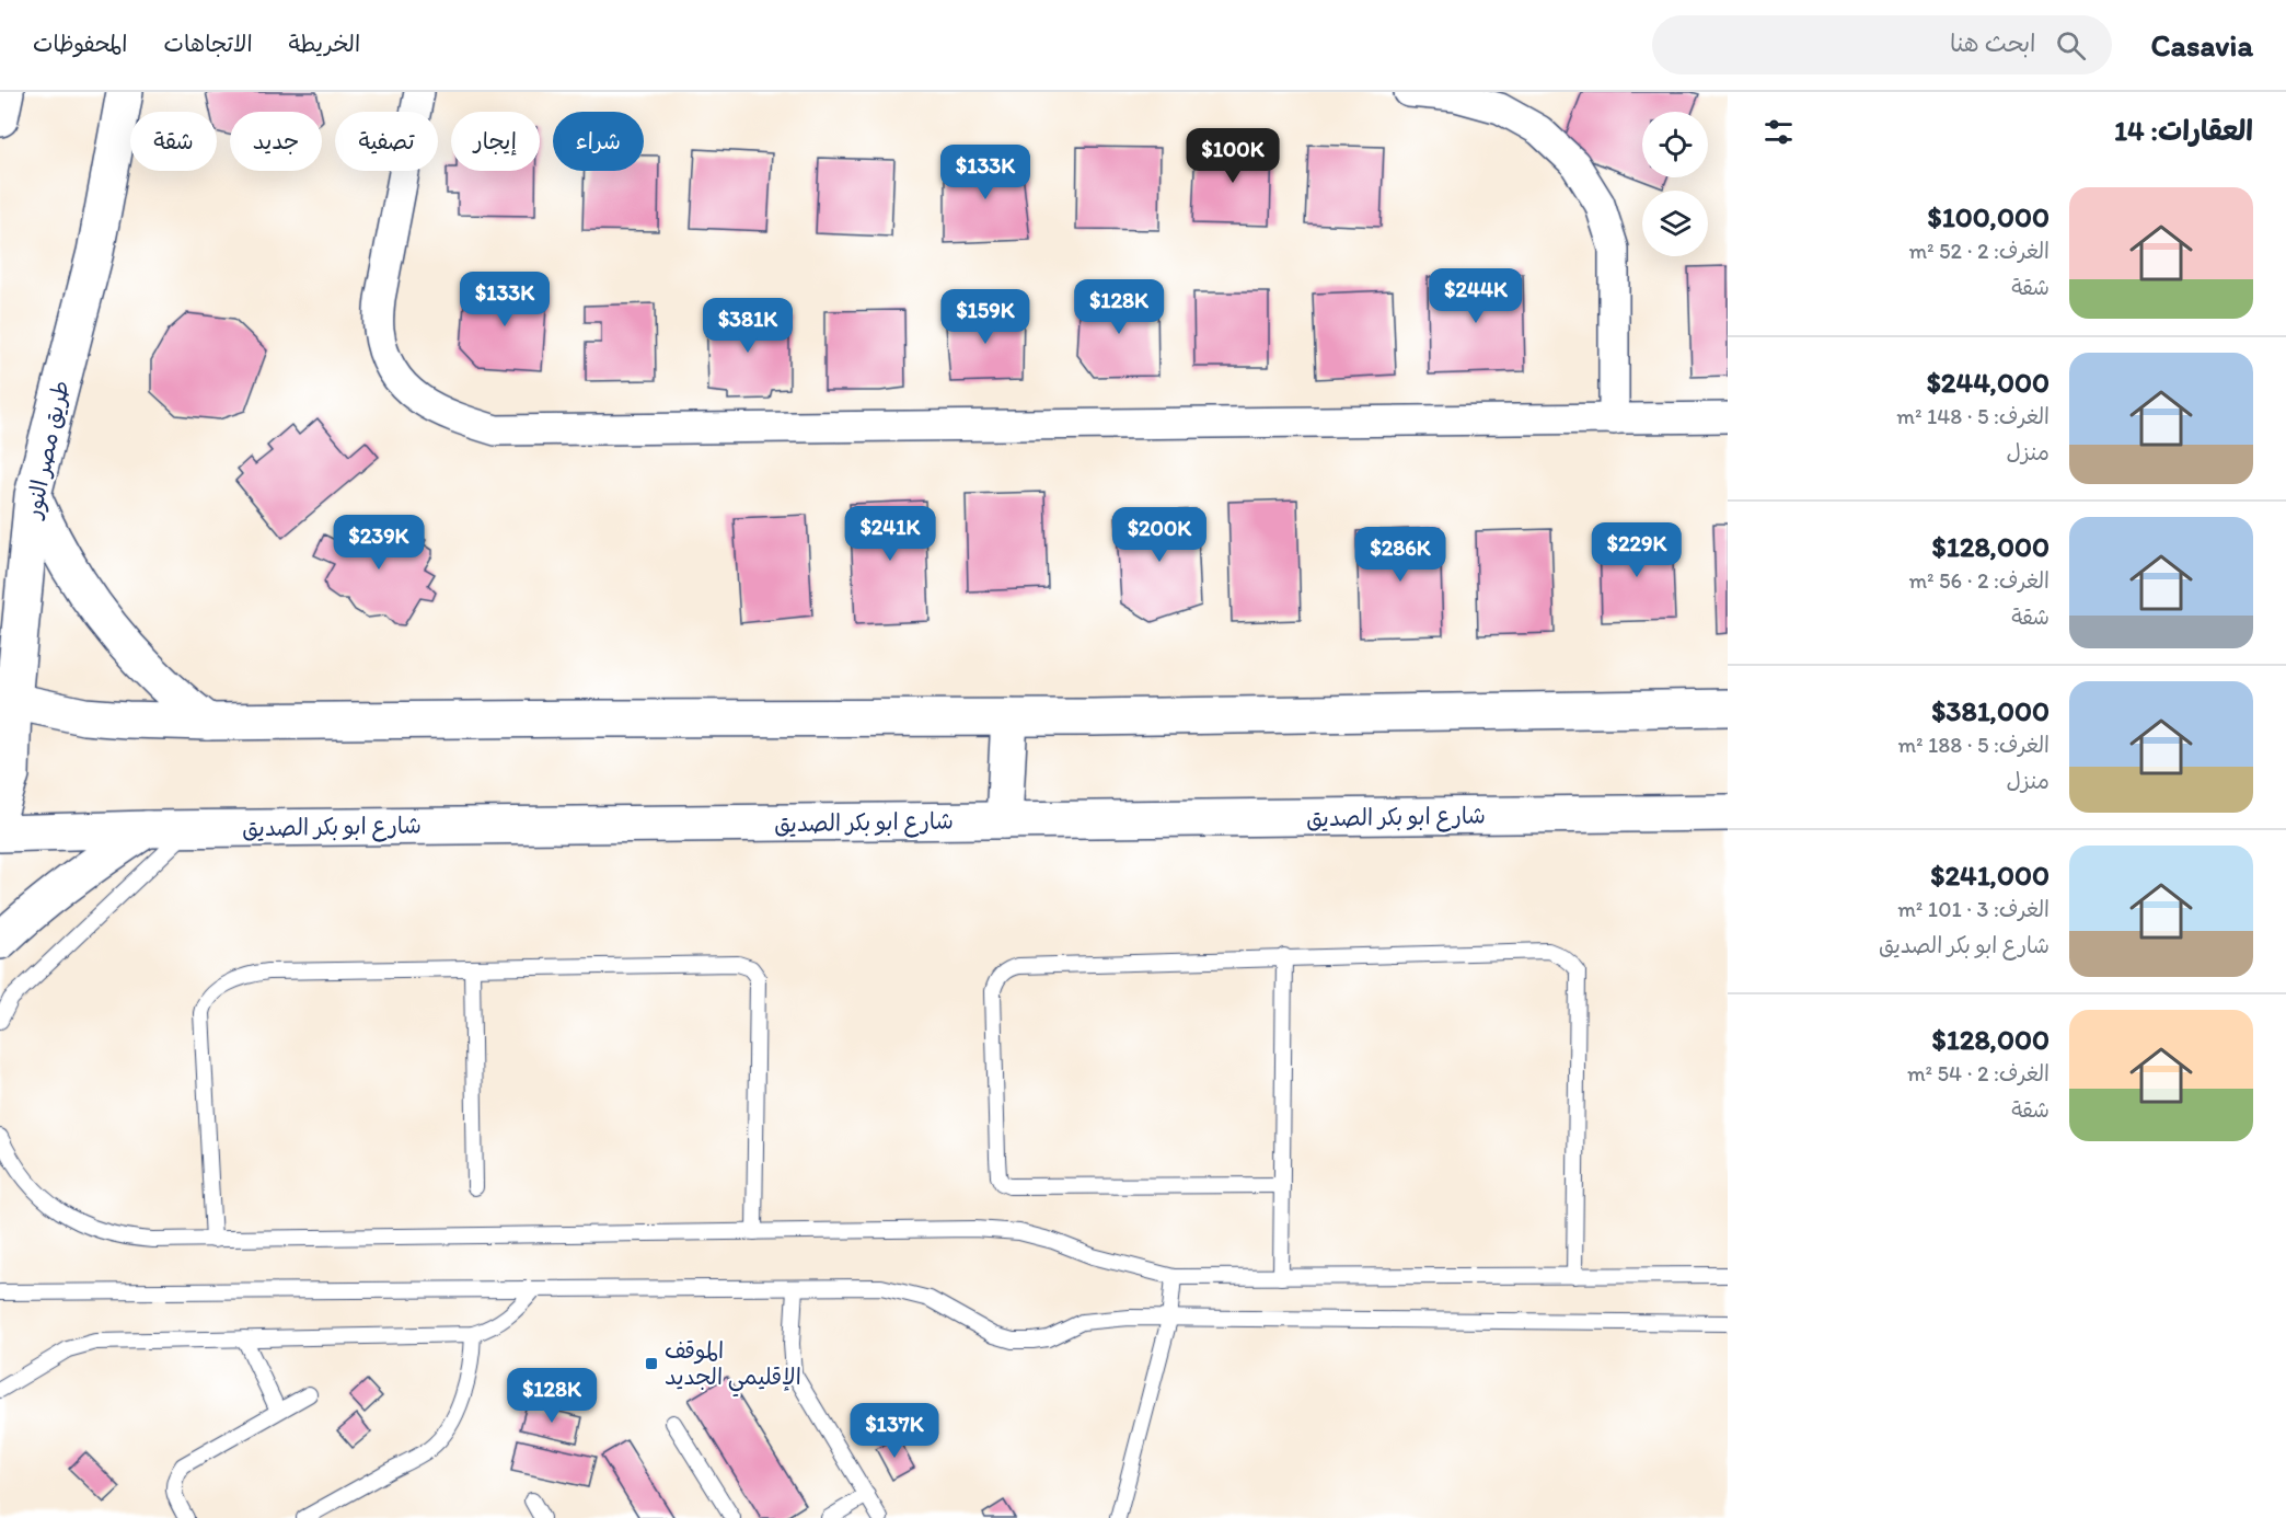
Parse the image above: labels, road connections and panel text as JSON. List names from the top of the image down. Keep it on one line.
{"streets":{"main road":["طريق مصر النور","شارع ابو بكر الصديق"]},"places":{"transit":["الموقف الإقليمي الجديد"]},"page":{"header":"Casavia","search":"ابحث هنا","nav":["الخريطة","الاتجاهات","المحفوظات"],"heading":"العقارات: 14","chip":["شراء","إيجار","تصفية","جديد","شقة"],"price":["$100K","$133K","$244K","$133K","$128K","$159K","$381K","$241K","$200K","$239K","$229K","$286K","$128K","$137K"],"list":[{"name":"$100,000","note":"الغرف: 2 · 52 m² · شقة"},{"name":"$244,000","note":"الغرف: 5 · 148 m² · منزل"},{"name":"$128,000","note":"الغرف: 2 · 56 m² · شقة"},{"name":"$381,000","note":"الغرف: 5 · 188 m² · منزل"},{"name":"$241,000","note":"الغرف: 3 · 101 m² · شارع ابو بكر الصديق"},{"name":"$128,000","note":"الغرف: 2 · 54 m² · شقة"}]}}
